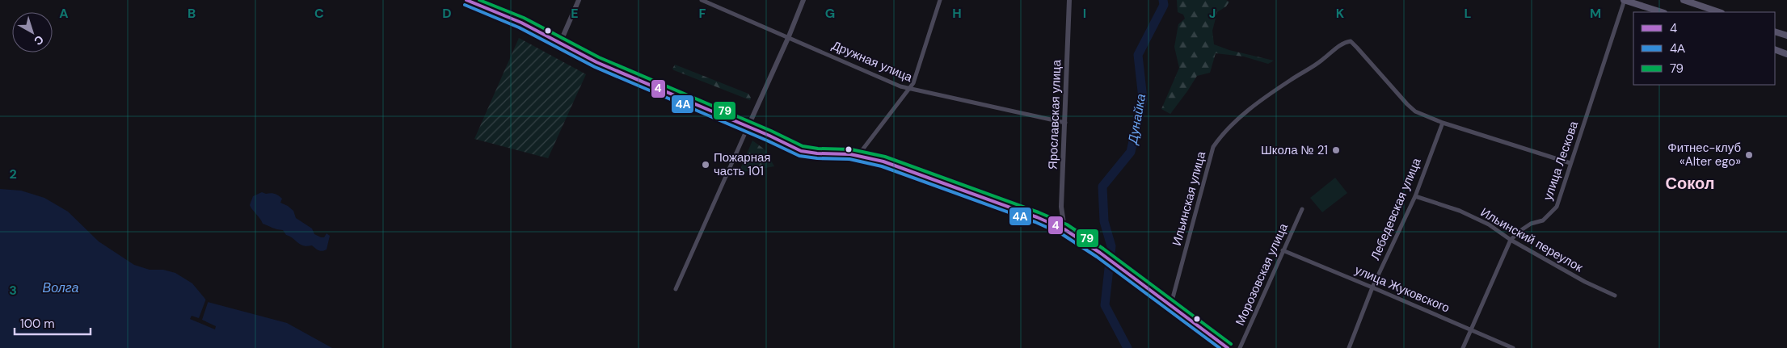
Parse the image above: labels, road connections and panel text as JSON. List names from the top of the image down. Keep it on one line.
{"streets":{"street":["Дружная улица","Ярославская улица","улица Лескова","Ильинская улица","Лебедевская улица","Ильинский переулок","Морозовская улица","улица Жуковского"]},"crossings":[["Дружная улица","Ярославская улица"],["улица Лескова","Ильинский переулок"],["улица Лескова","улица Жуковского"],["Ильинская улица","Лебедевская улица"],["Лебедевская улица","Ильинский переулок"],["Лебедевская улица","улица Жуковского"],["Морозовская улица","улица Жуковского"]],"districts":["Сокол"],"water":["Дунайка","Волга"],"places":["Школа № 21","Фитнес-клуб «Alter ego»","Пожарная часть 101"],"lines":["transit line 4","transit line 79","transit line 4А"],"legend":["4","4А","79"],"scale_bar":"100 m","north":"bottom right","grid":{"columns":["A","B","C","D","E","F","G","H","I","J","K","L","M"],"rows":["2","3"]}}
